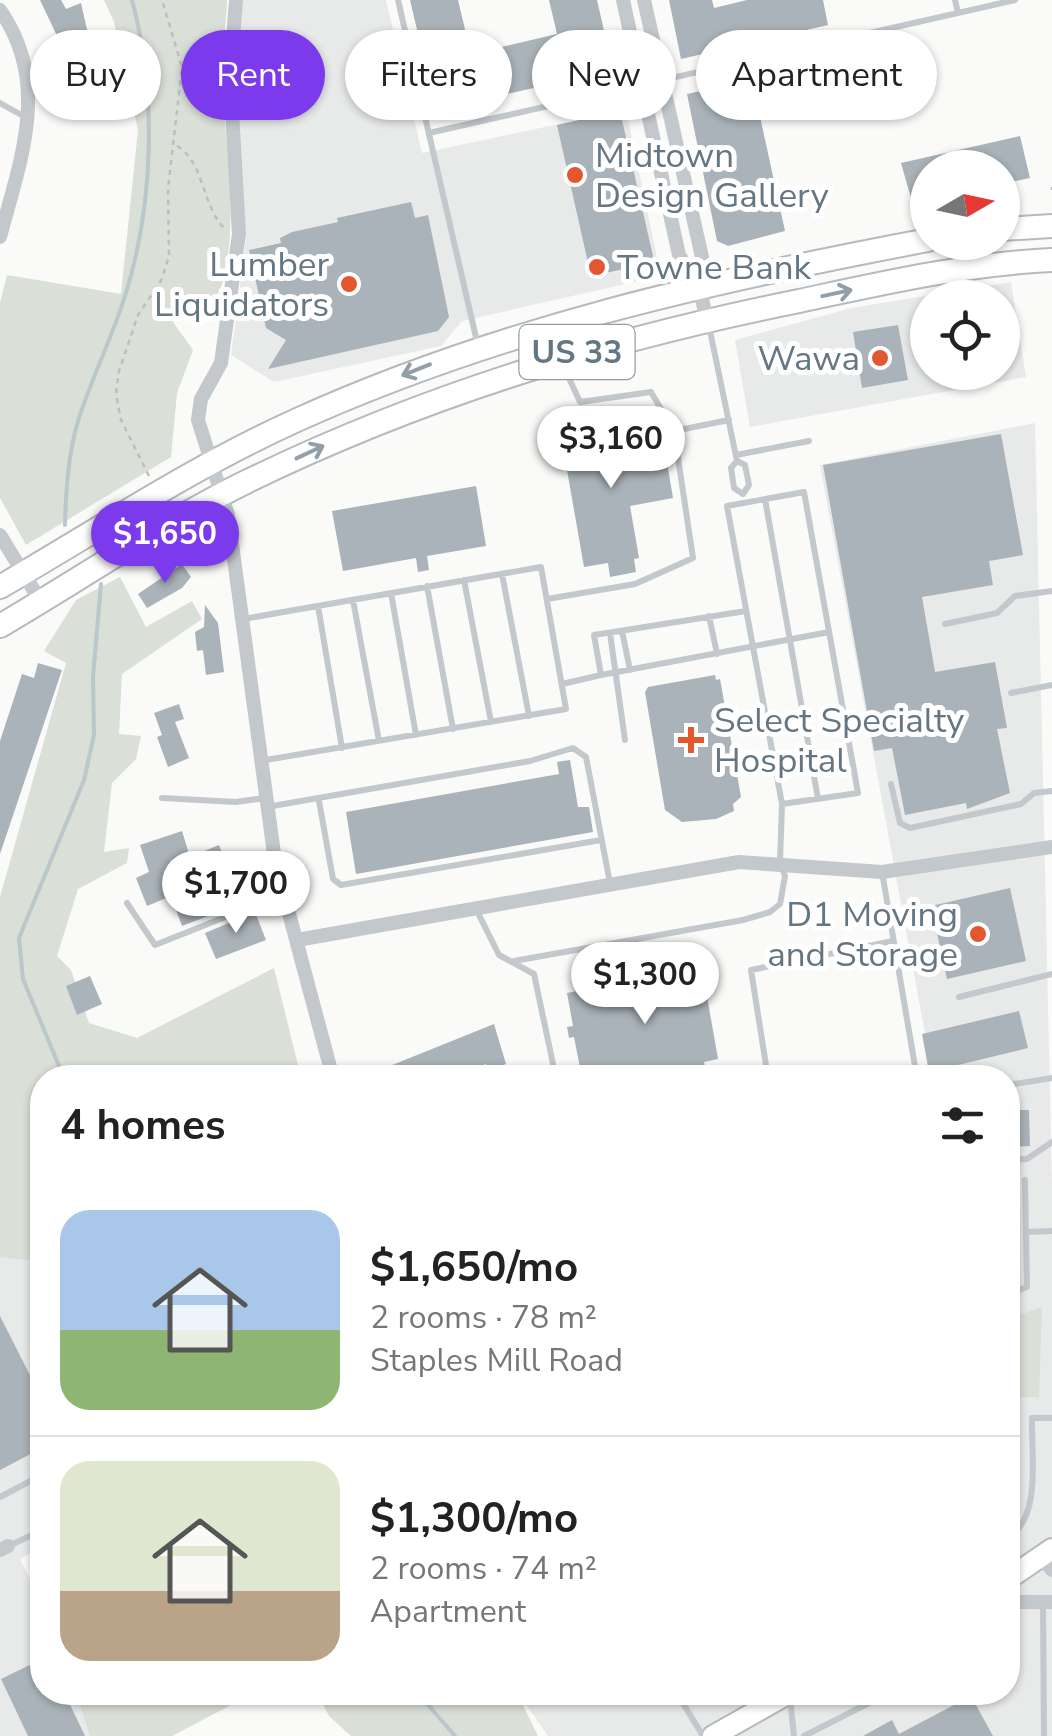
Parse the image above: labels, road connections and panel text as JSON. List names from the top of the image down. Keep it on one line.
{"streets":{"main road":["US 33"]},"places":{"other":["Midtown Design Gallery","Towne Bank","Lumber Liquidators","Wawa","D1 Moving and Storage"],"health":["Select Specialty Hospital"]},"north":"right","page":{"chip":["Buy","Rent","Filters","New","Apartment"],"price":["$3,160","$1,650","$1,700","$1,300"],"heading":"4 homes","list":[{"name":"$1,650/mo","note":"2 rooms · 78 m² · Staples Mill Road"},{"name":"$1,300/mo","note":"2 rooms · 74 m² · Apartment"}]}}
